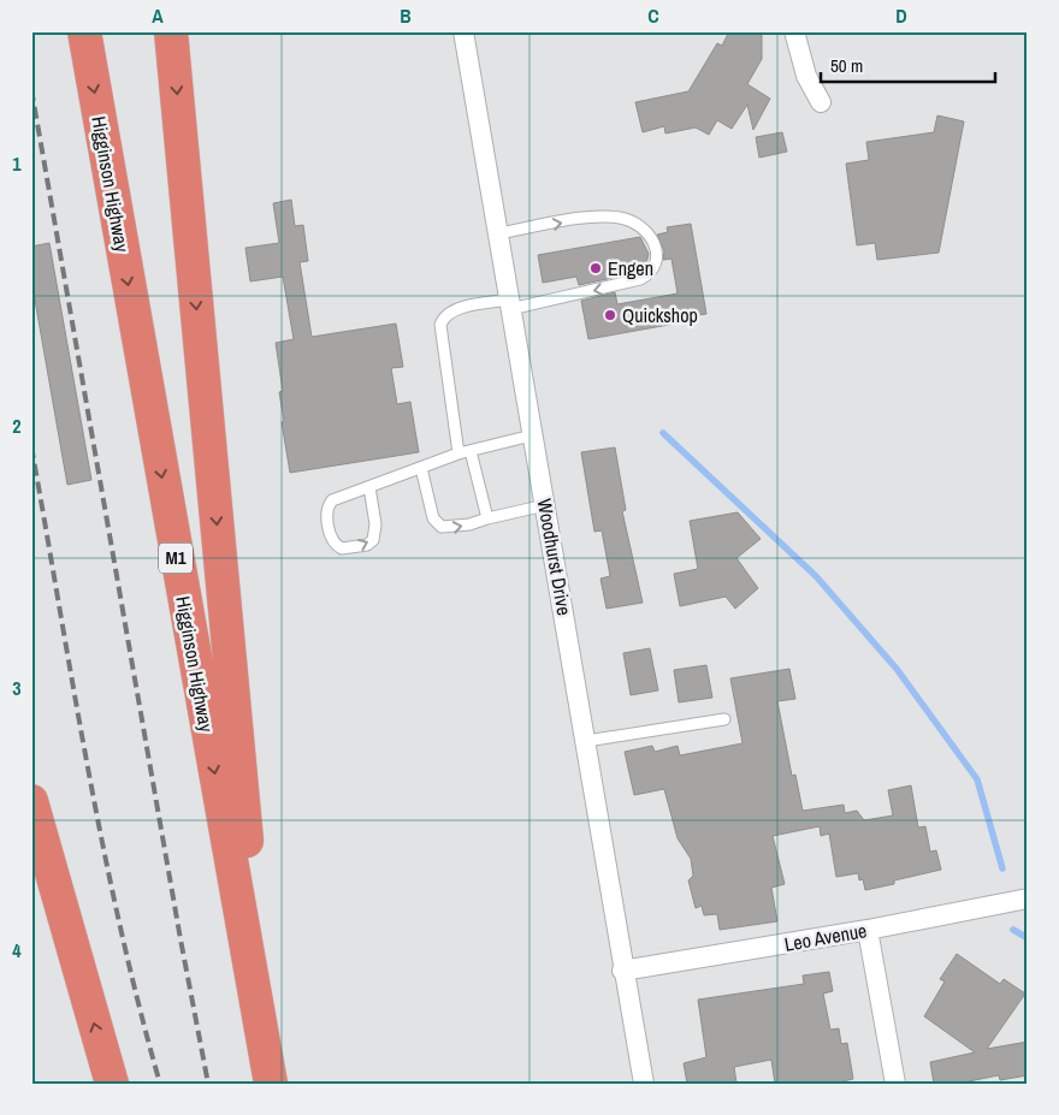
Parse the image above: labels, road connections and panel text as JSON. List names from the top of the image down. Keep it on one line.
{"streets":{"highway":["Higginson Highway","M1"],"street":["Woodhurst Drive","Leo Avenue"]},"crossings":[["Woodhurst Drive","Leo Avenue"]],"places":["Engen","Quickshop"],"scale_bar":"50 m","grid":{"columns":["A","B","C","D"],"rows":["1","2","3","4"]}}
